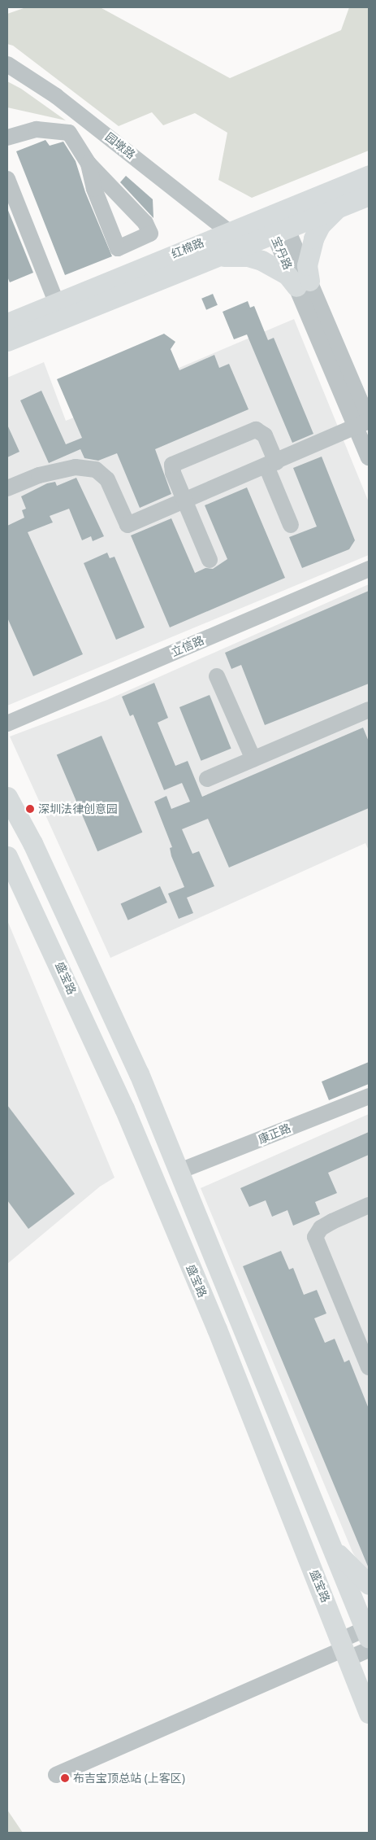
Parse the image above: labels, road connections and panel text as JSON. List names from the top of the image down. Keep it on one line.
{"streets":{"main road":["红棉路","盛宝路"],"street":["园墩路","宝丹路","立信路","康正路"]},"crossings":[["园墩路","红棉路"],["红棉路","宝丹路"]],"places":["深圳法律创意园","布吉宝顶总站 (上客区)"]}
